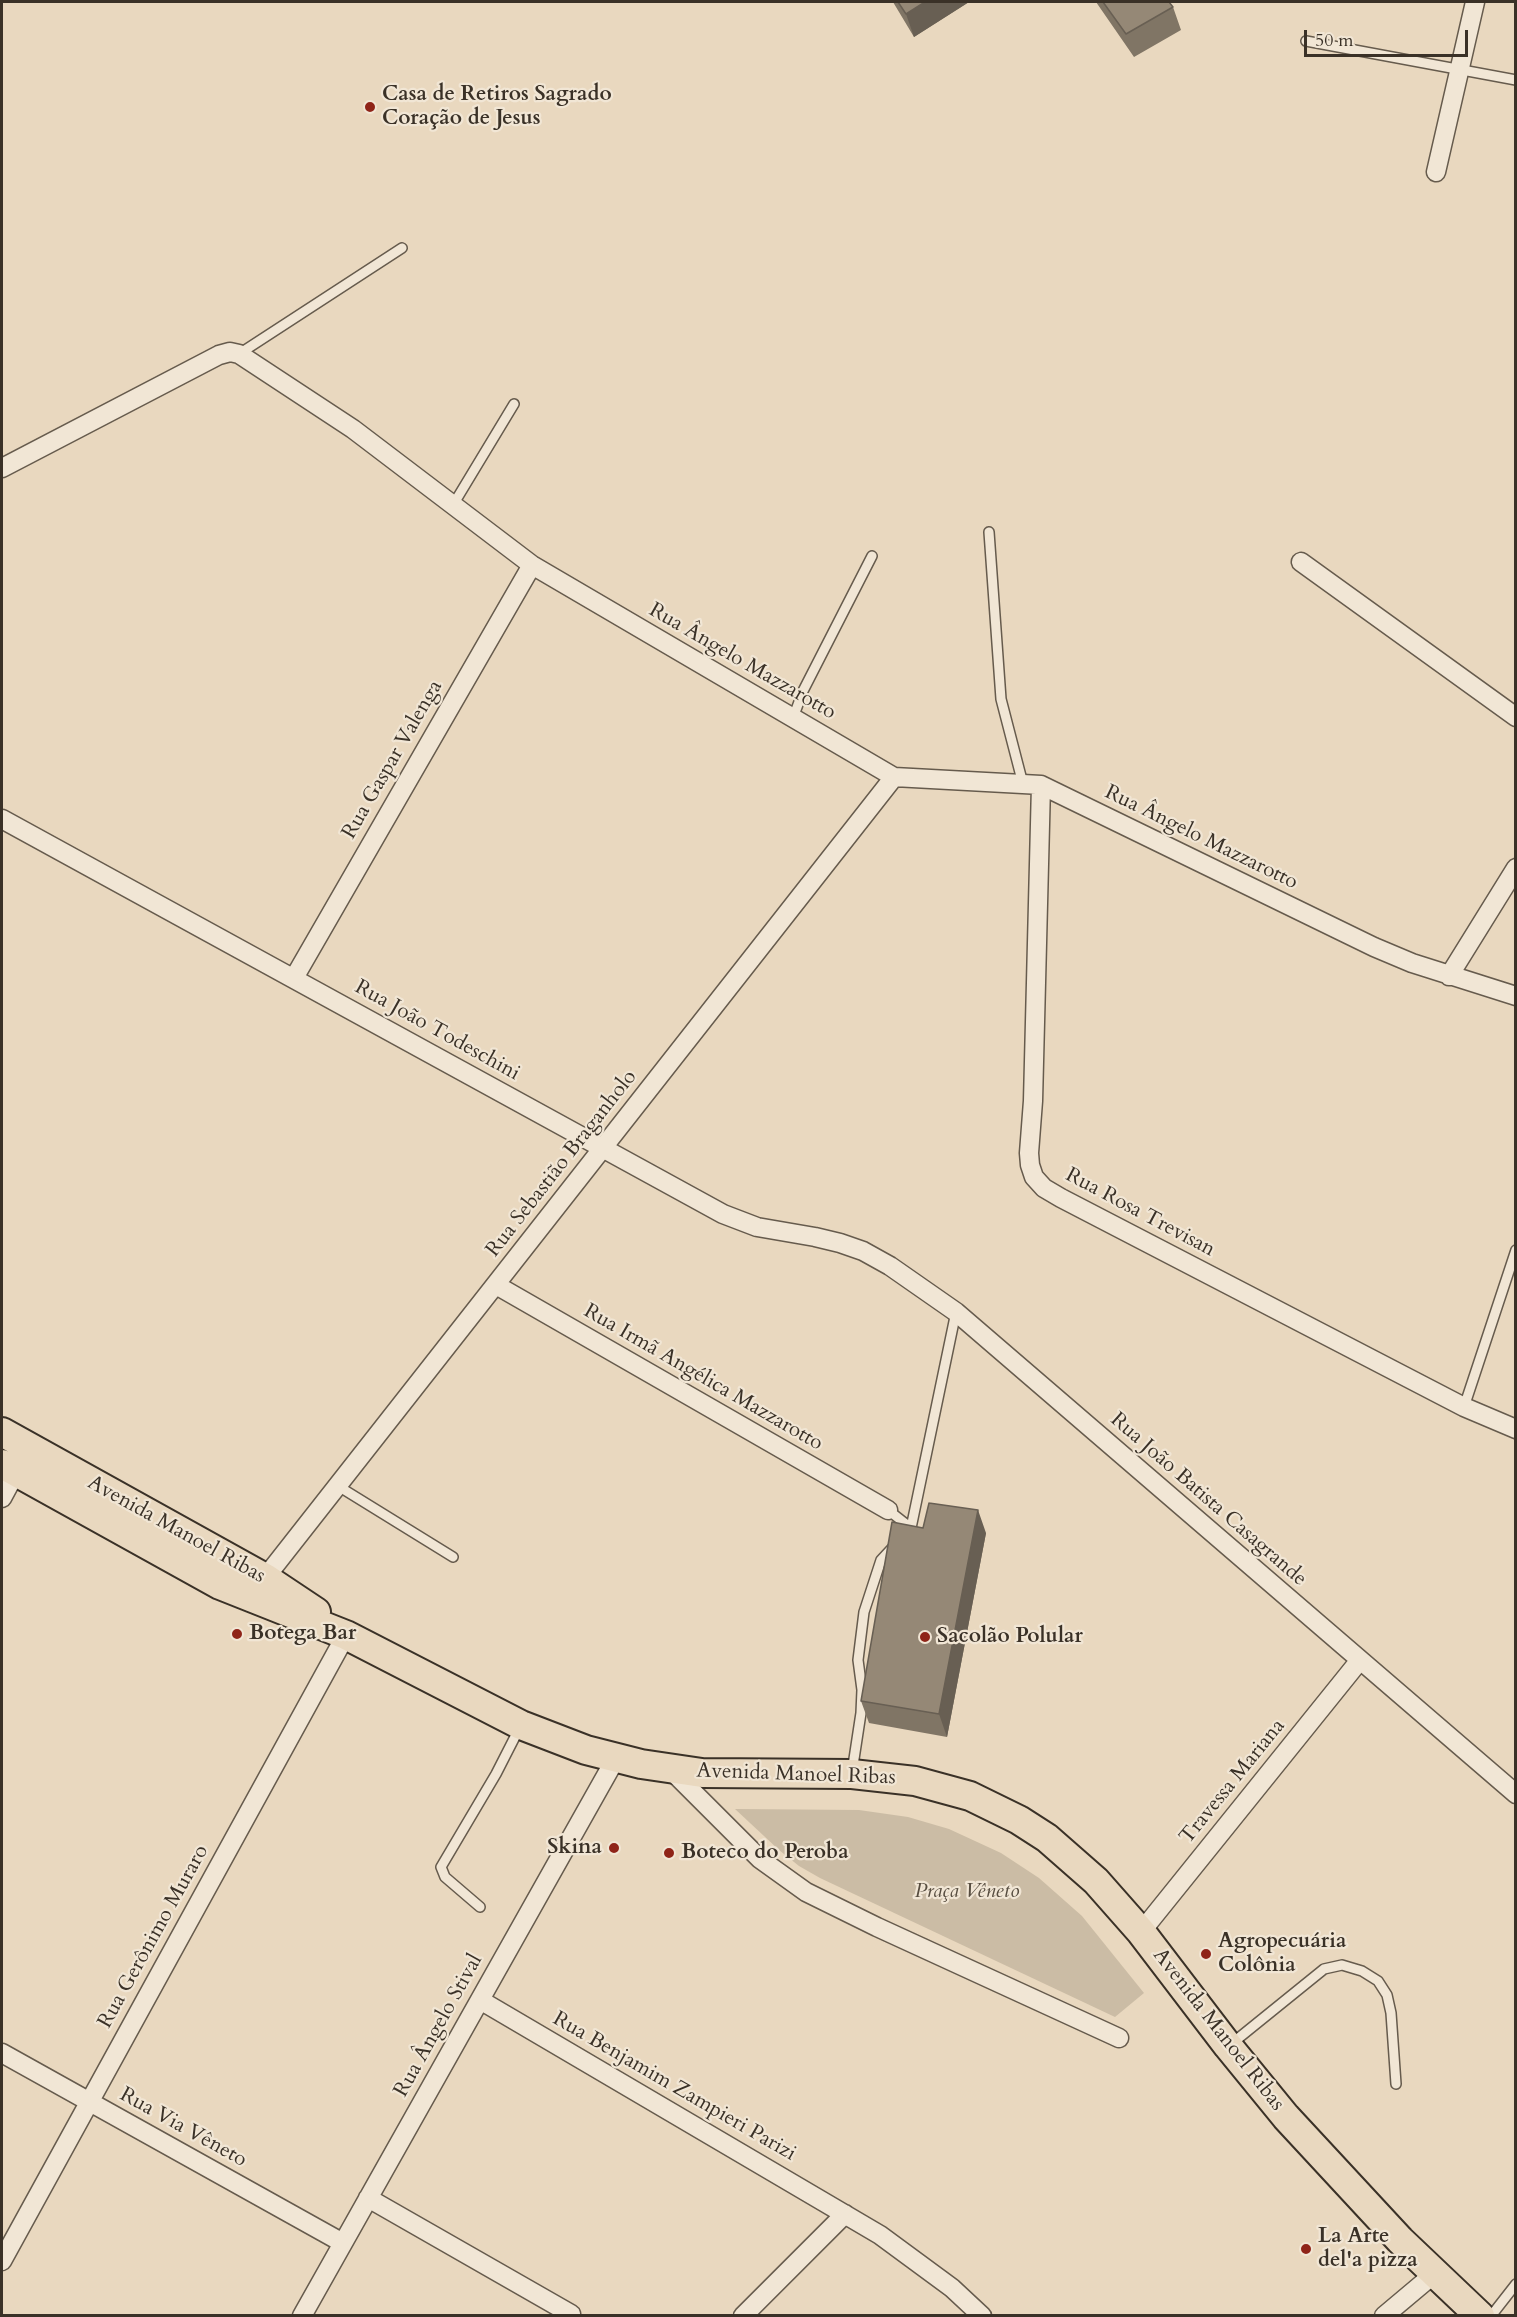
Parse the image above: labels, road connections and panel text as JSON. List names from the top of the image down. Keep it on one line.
{"streets":{"main road":["Avenida Manoel Ribas"],"street":["Rua Ângelo Mazzarotto","Rua Gaspar Valenga","Rua João Todeschini","Rua Sebastião Braganholo","Rua Rosa Trevisan","Rua Irmã Angélica Mazzarotto","Rua João Batista Casagrande","Travessa Mariana","Rua Gerônimo Muraro","Rua Ângelo Stival","Rua Benjamim Zampieri Parizi","Rua Via Vêneto"]},"crossings":[["Rua Ângelo Mazzarotto","Rua Gaspar Valenga"],["Rua Ângelo Mazzarotto","Rua Sebastião Braganholo"],["Rua Ângelo Mazzarotto","Rua Rosa Trevisan"],["Rua Gaspar Valenga","Rua João Todeschini"],["Rua João Todeschini","Rua Sebastião Braganholo"],["Rua João Todeschini","Rua João Batista Casagrande"],["Rua Sebastião Braganholo","Rua Irmã Angélica Mazzarotto"],["Rua Sebastião Braganholo","Avenida Manoel Ribas"],["Rua João Batista Casagrande","Travessa Mariana"],["Avenida Manoel Ribas","Travessa Mariana"],["Avenida Manoel Ribas","Rua Gerônimo Muraro"],["Avenida Manoel Ribas","Rua Ângelo Stival"],["Rua Gerônimo Muraro","Rua Via Vêneto"],["Rua Ângelo Stival","Rua Benjamim Zampieri Parizi"],["Rua Ângelo Stival","Rua Via Vêneto"]],"parks":["Praça Vêneto"],"places":["Casa de Retiros Sagrado Coração de Jesus","Botega Bar","Sacolão Polular","Skina","Boteco do Peroba","Agropecuária Colônia","La Arte del'a pizza"],"scale_bar":"50 m"}
